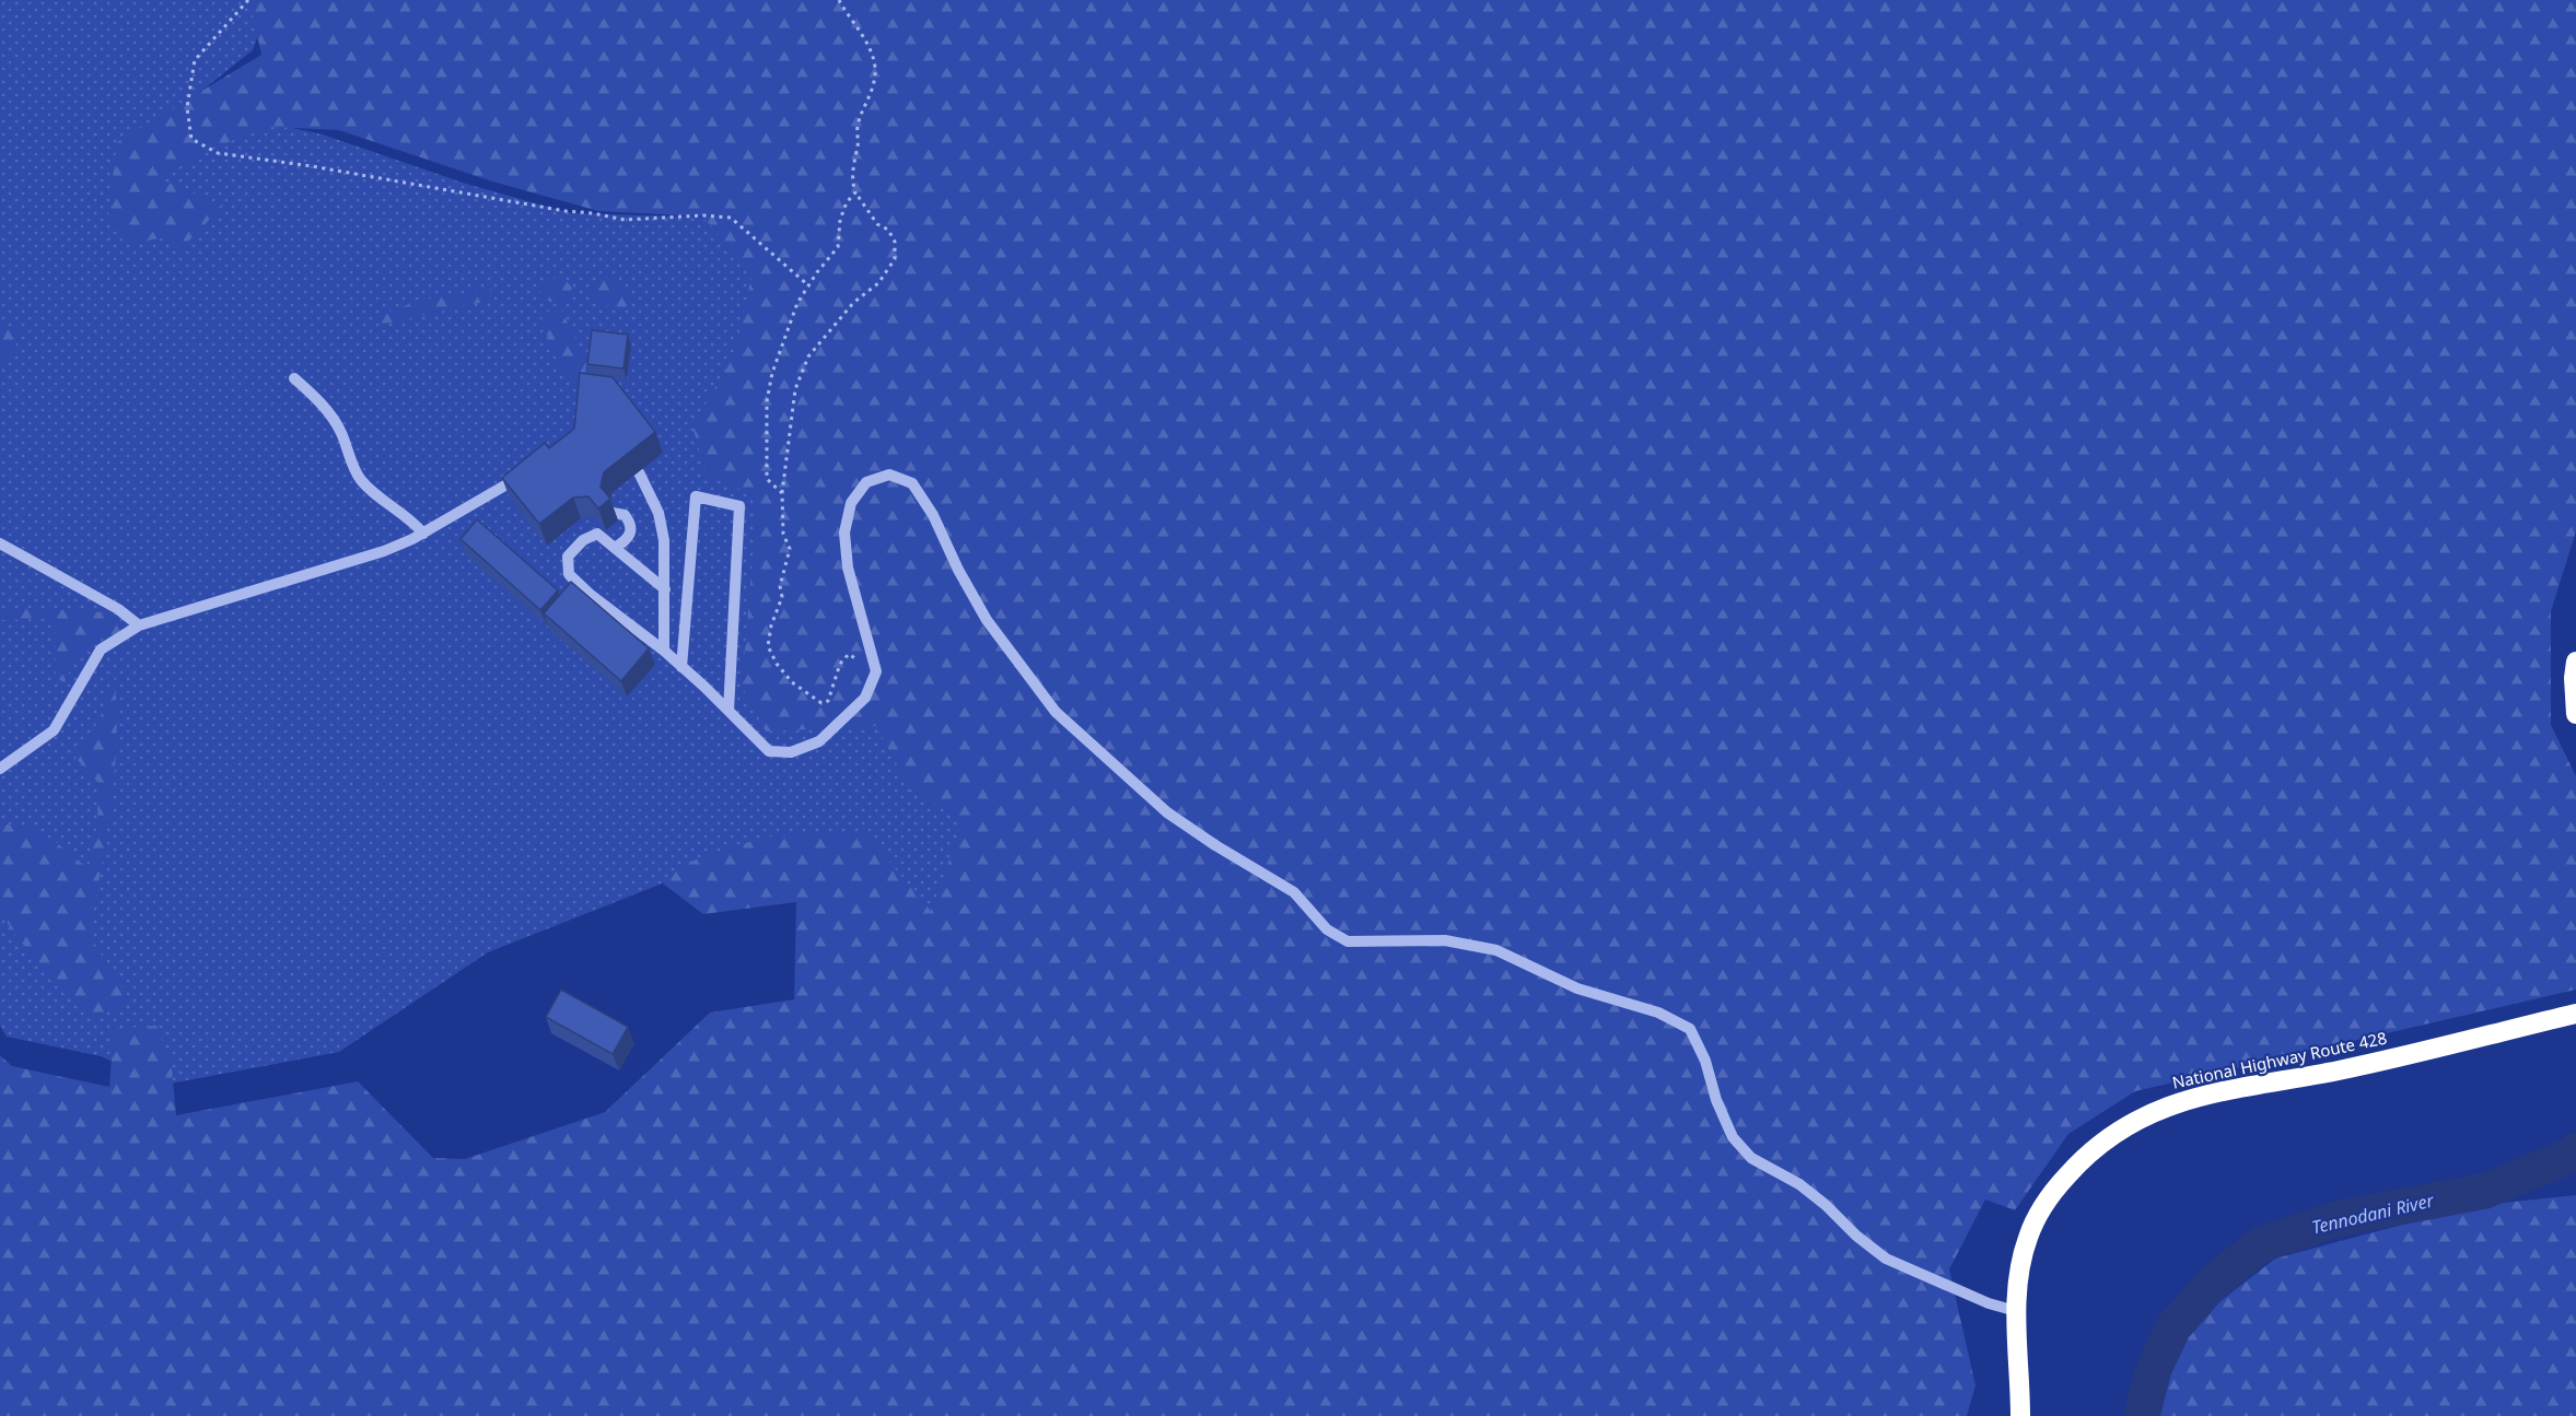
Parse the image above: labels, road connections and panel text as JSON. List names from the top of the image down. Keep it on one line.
{"streets":{"highway":["National Highway Route 428"]},"water":["Tennodani River"]}
